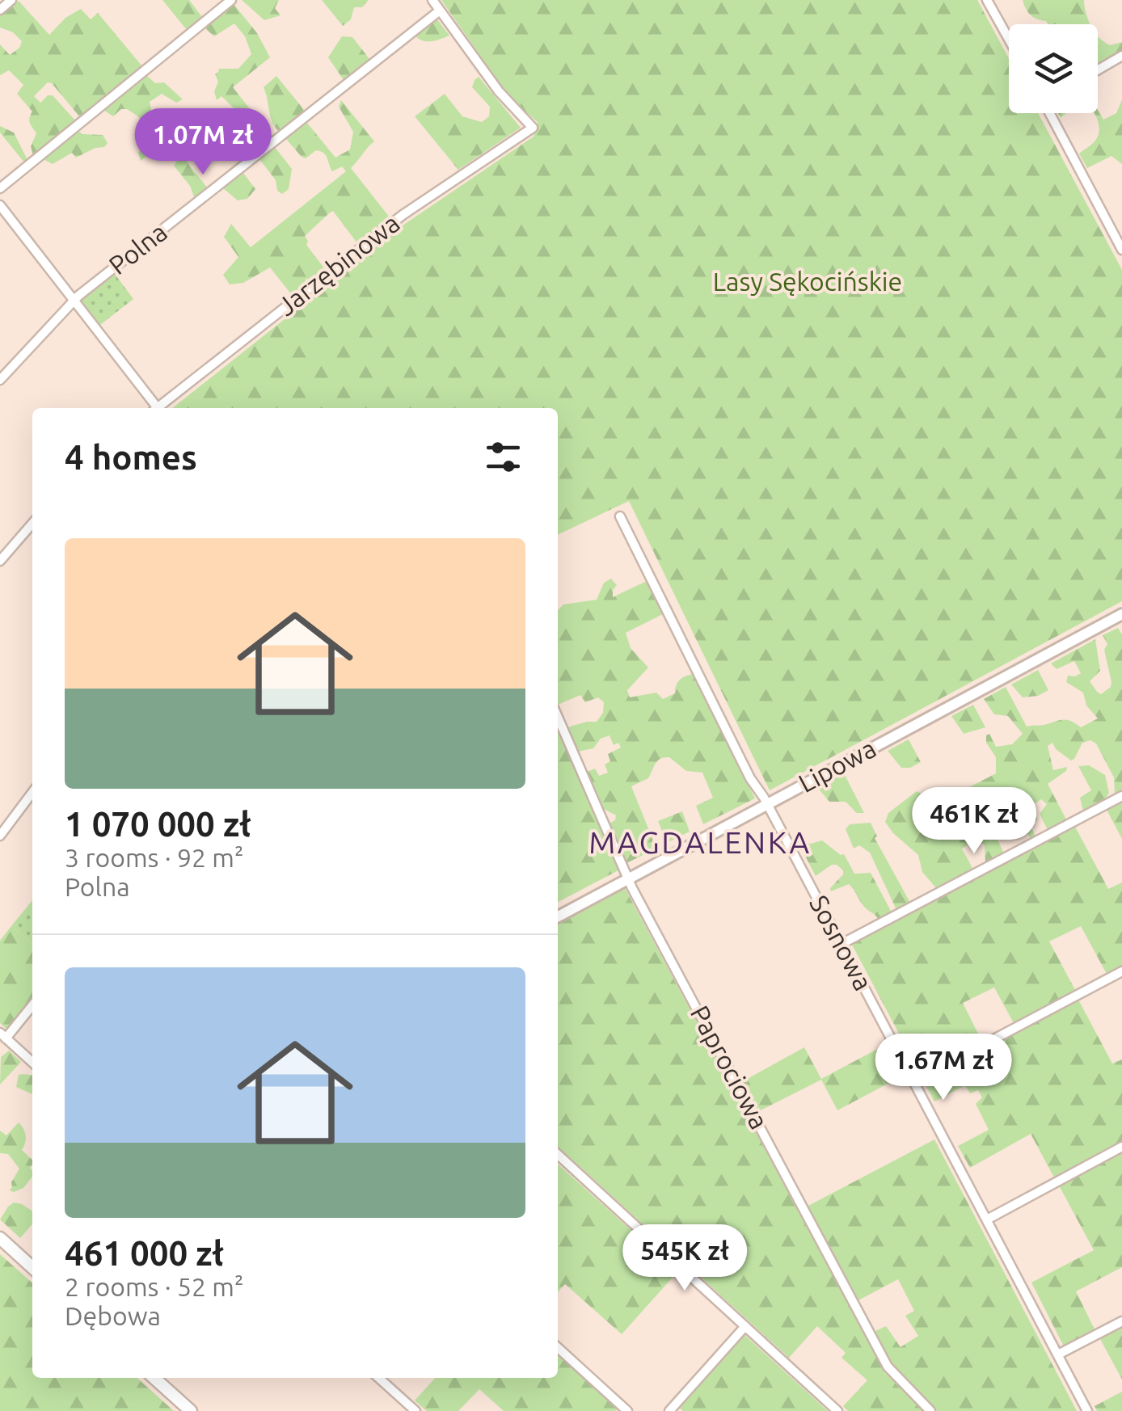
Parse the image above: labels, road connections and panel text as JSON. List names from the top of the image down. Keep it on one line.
{"streets":{"street":["Polna","Jarzębinowa","Lipowa","Sosnowa","Paprociowa"]},"crossings":[["Polna","Jarzębinowa"],["Lipowa","Sosnowa"],["Lipowa","Paprociowa"]],"districts":["MAGDALENKA"],"parks":["Lasy Sękocińskie"],"page":{"price":["1.07M zł","461K zł","1.67M zł","545K zł"],"heading":"4 homes","list":[{"name":"1 070 000 zł","note":"3 rooms · 92 m² · Polna"},{"name":"461 000 zł","note":"2 rooms · 52 m² · Dębowa"}]}}
